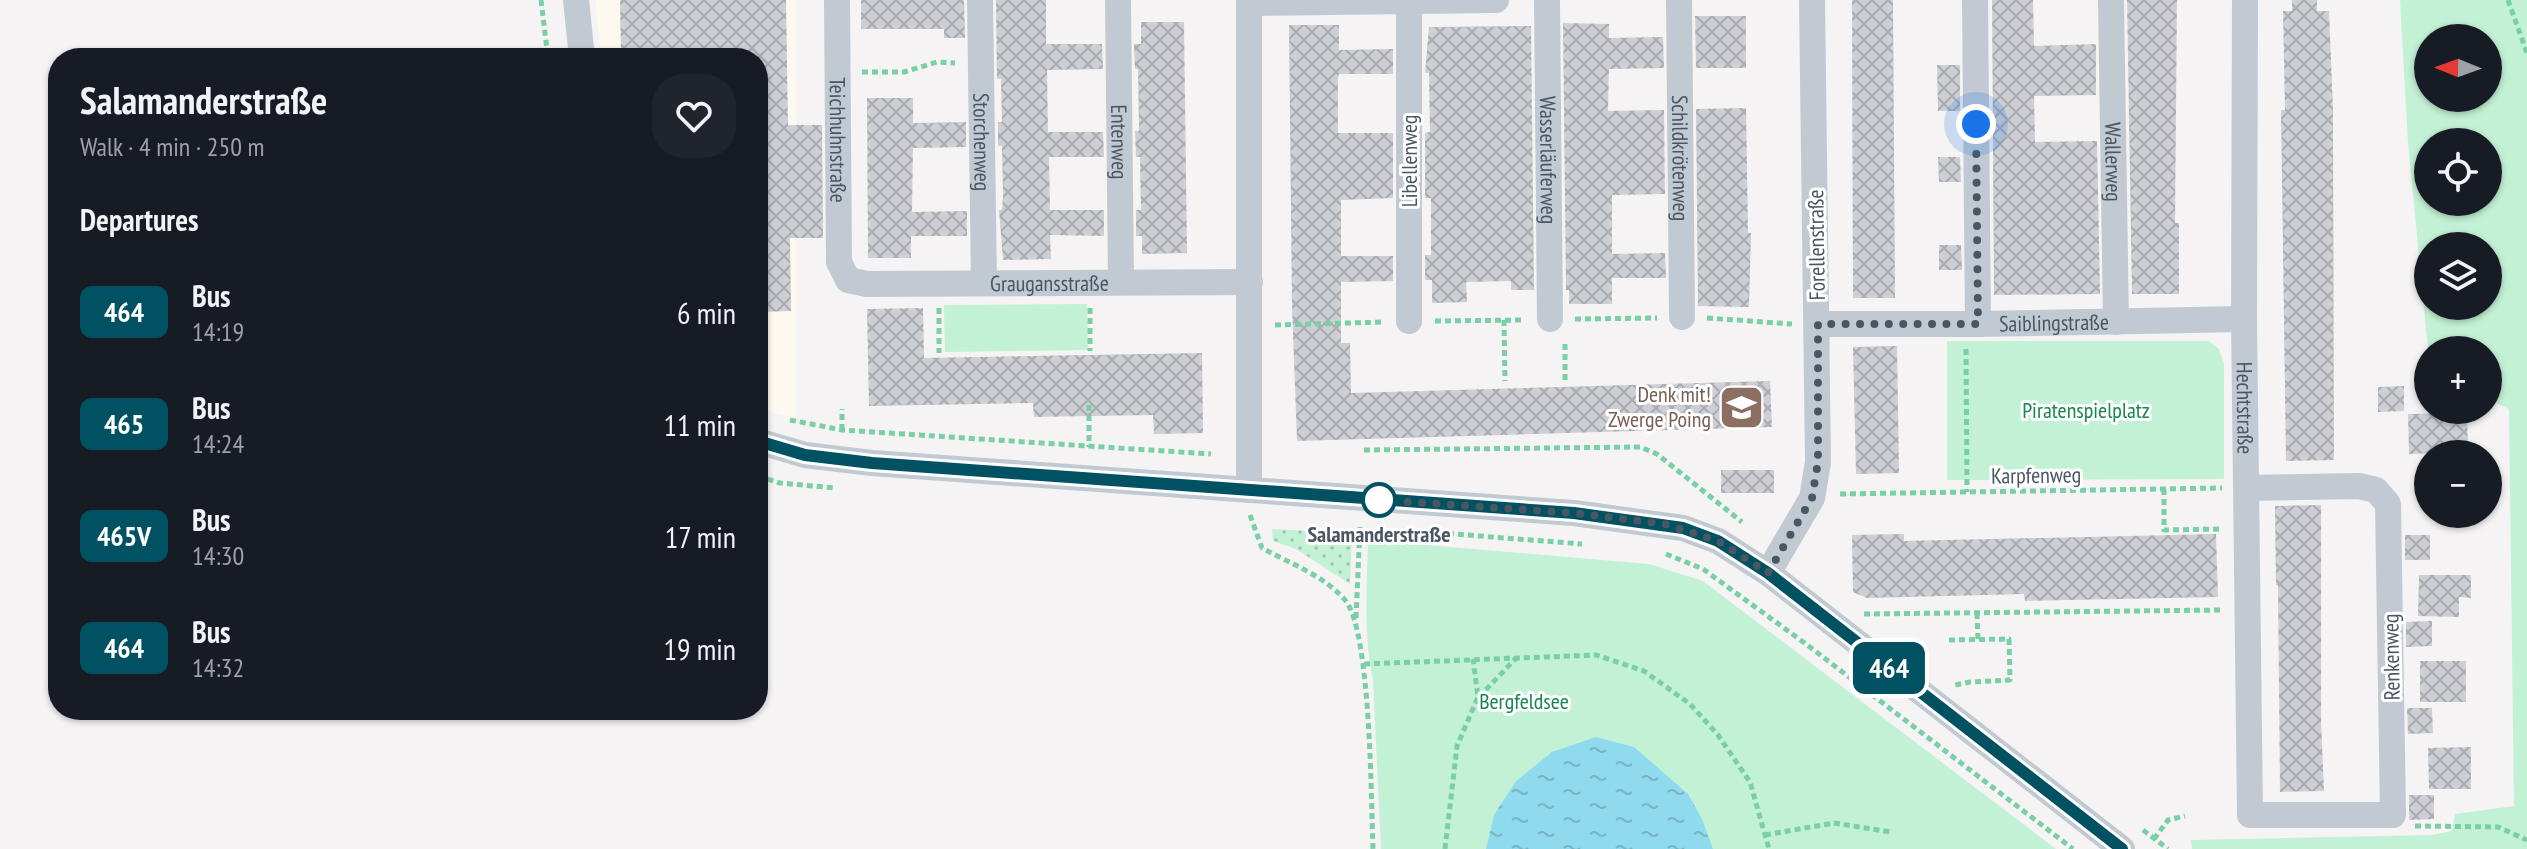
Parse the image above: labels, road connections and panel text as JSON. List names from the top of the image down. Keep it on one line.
{"streets":{"street":["Teichhuhnstraße","Storchenweg","Entenweg","Schildkrötenweg","Wasserläuferweg","Libellenweg","Wallerweg","Forellenstraße","Graugansstraße","Saiblingstraße","Hechtstraße","Renkenweg"],"path":["Karpfenweg"]},"crossings":[["Teichhuhnstraße","Graugansstraße"],["Storchenweg","Graugansstraße"],["Entenweg","Graugansstraße"],["Wallerweg","Saiblingstraße"],["Forellenstraße","Saiblingstraße"],["Saiblingstraße","Hechtstraße"],["Hechtstraße","Karpfenweg"],["Hechtstraße","Renkenweg"],["Karpfenweg","Renkenweg"]],"parks":["Piratenspielplatz","Bergfeldsee"],"places":{"school or university":["Denk mit! Zwerge Poing"],"other":["Salamanderstraße"]},"lines":["bus line 464"],"north":"left","page":{"on_map":"464","map_buttons":["+","−"],"heading":[["Salamanderstraße","Walk · 4 min · 250 m"],"Departures"],"list":[{"mark":"464","name":"Bus","note":"14:19","value":"6 min"},{"mark":"465","name":"Bus","note":"14:24","value":"11 min"},{"mark":"465V","name":"Bus","note":"14:30","value":"17 min"},{"mark":"464","name":"Bus","note":"14:32","value":"19 min"}]}}
